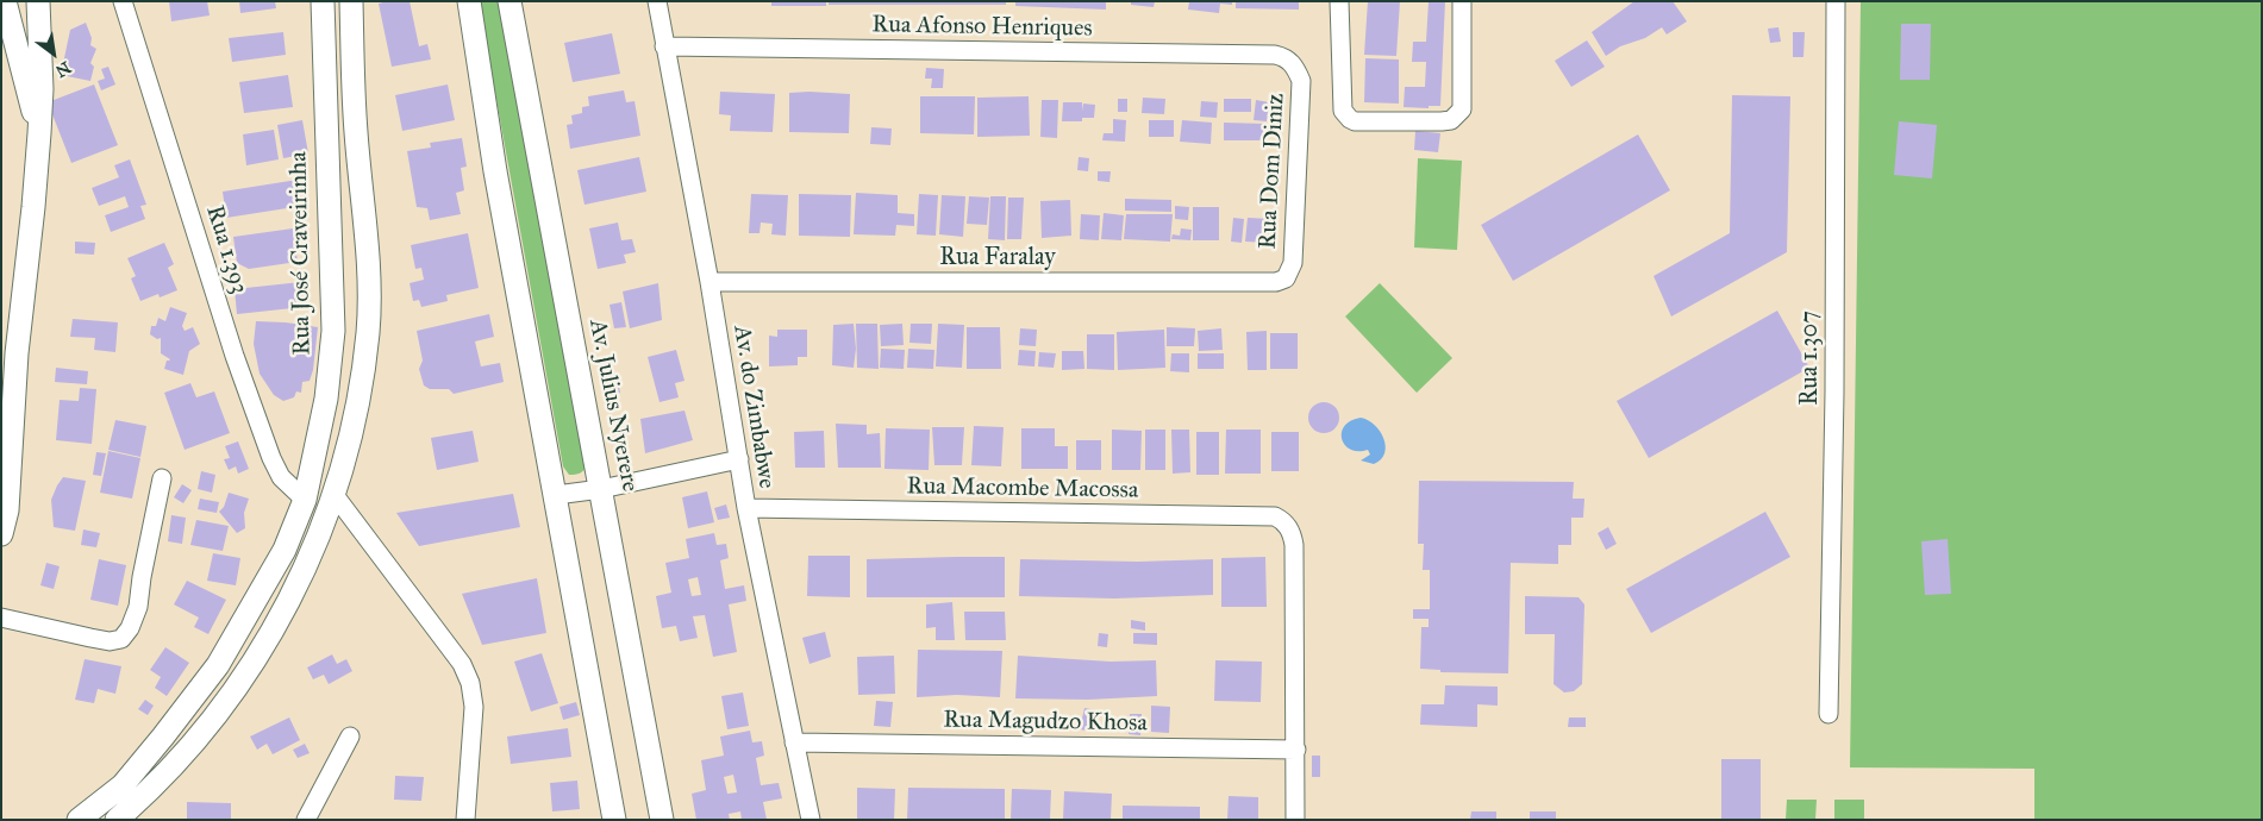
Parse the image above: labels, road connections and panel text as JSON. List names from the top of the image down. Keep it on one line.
{"streets":{"main road":["Rua José Craveirinha","Av. Julius Nyerere"],"street":["Rua Afonso Henriques","Rua Dom Diniz","Rua 1.393","Rua Faralay","Rua 1.307","Av. do Zimbabwe","Rua Macombe Macossa","Rua Magudzo Khosa"]},"crossings":[["Rua Afonso Henriques","Rua Dom Diniz"],["Rua Afonso Henriques","Av. do Zimbabwe"],["Rua Dom Diniz","Rua Faralay"],["Rua 1.393","Rua José Craveirinha"],["Rua Faralay","Av. do Zimbabwe"],["Av. do Zimbabwe","Rua Macombe Macossa"],["Av. do Zimbabwe","Rua Magudzo Khosa"],["Rua Macombe Macossa","Rua Magudzo Khosa"]],"north":"bottom right"}
